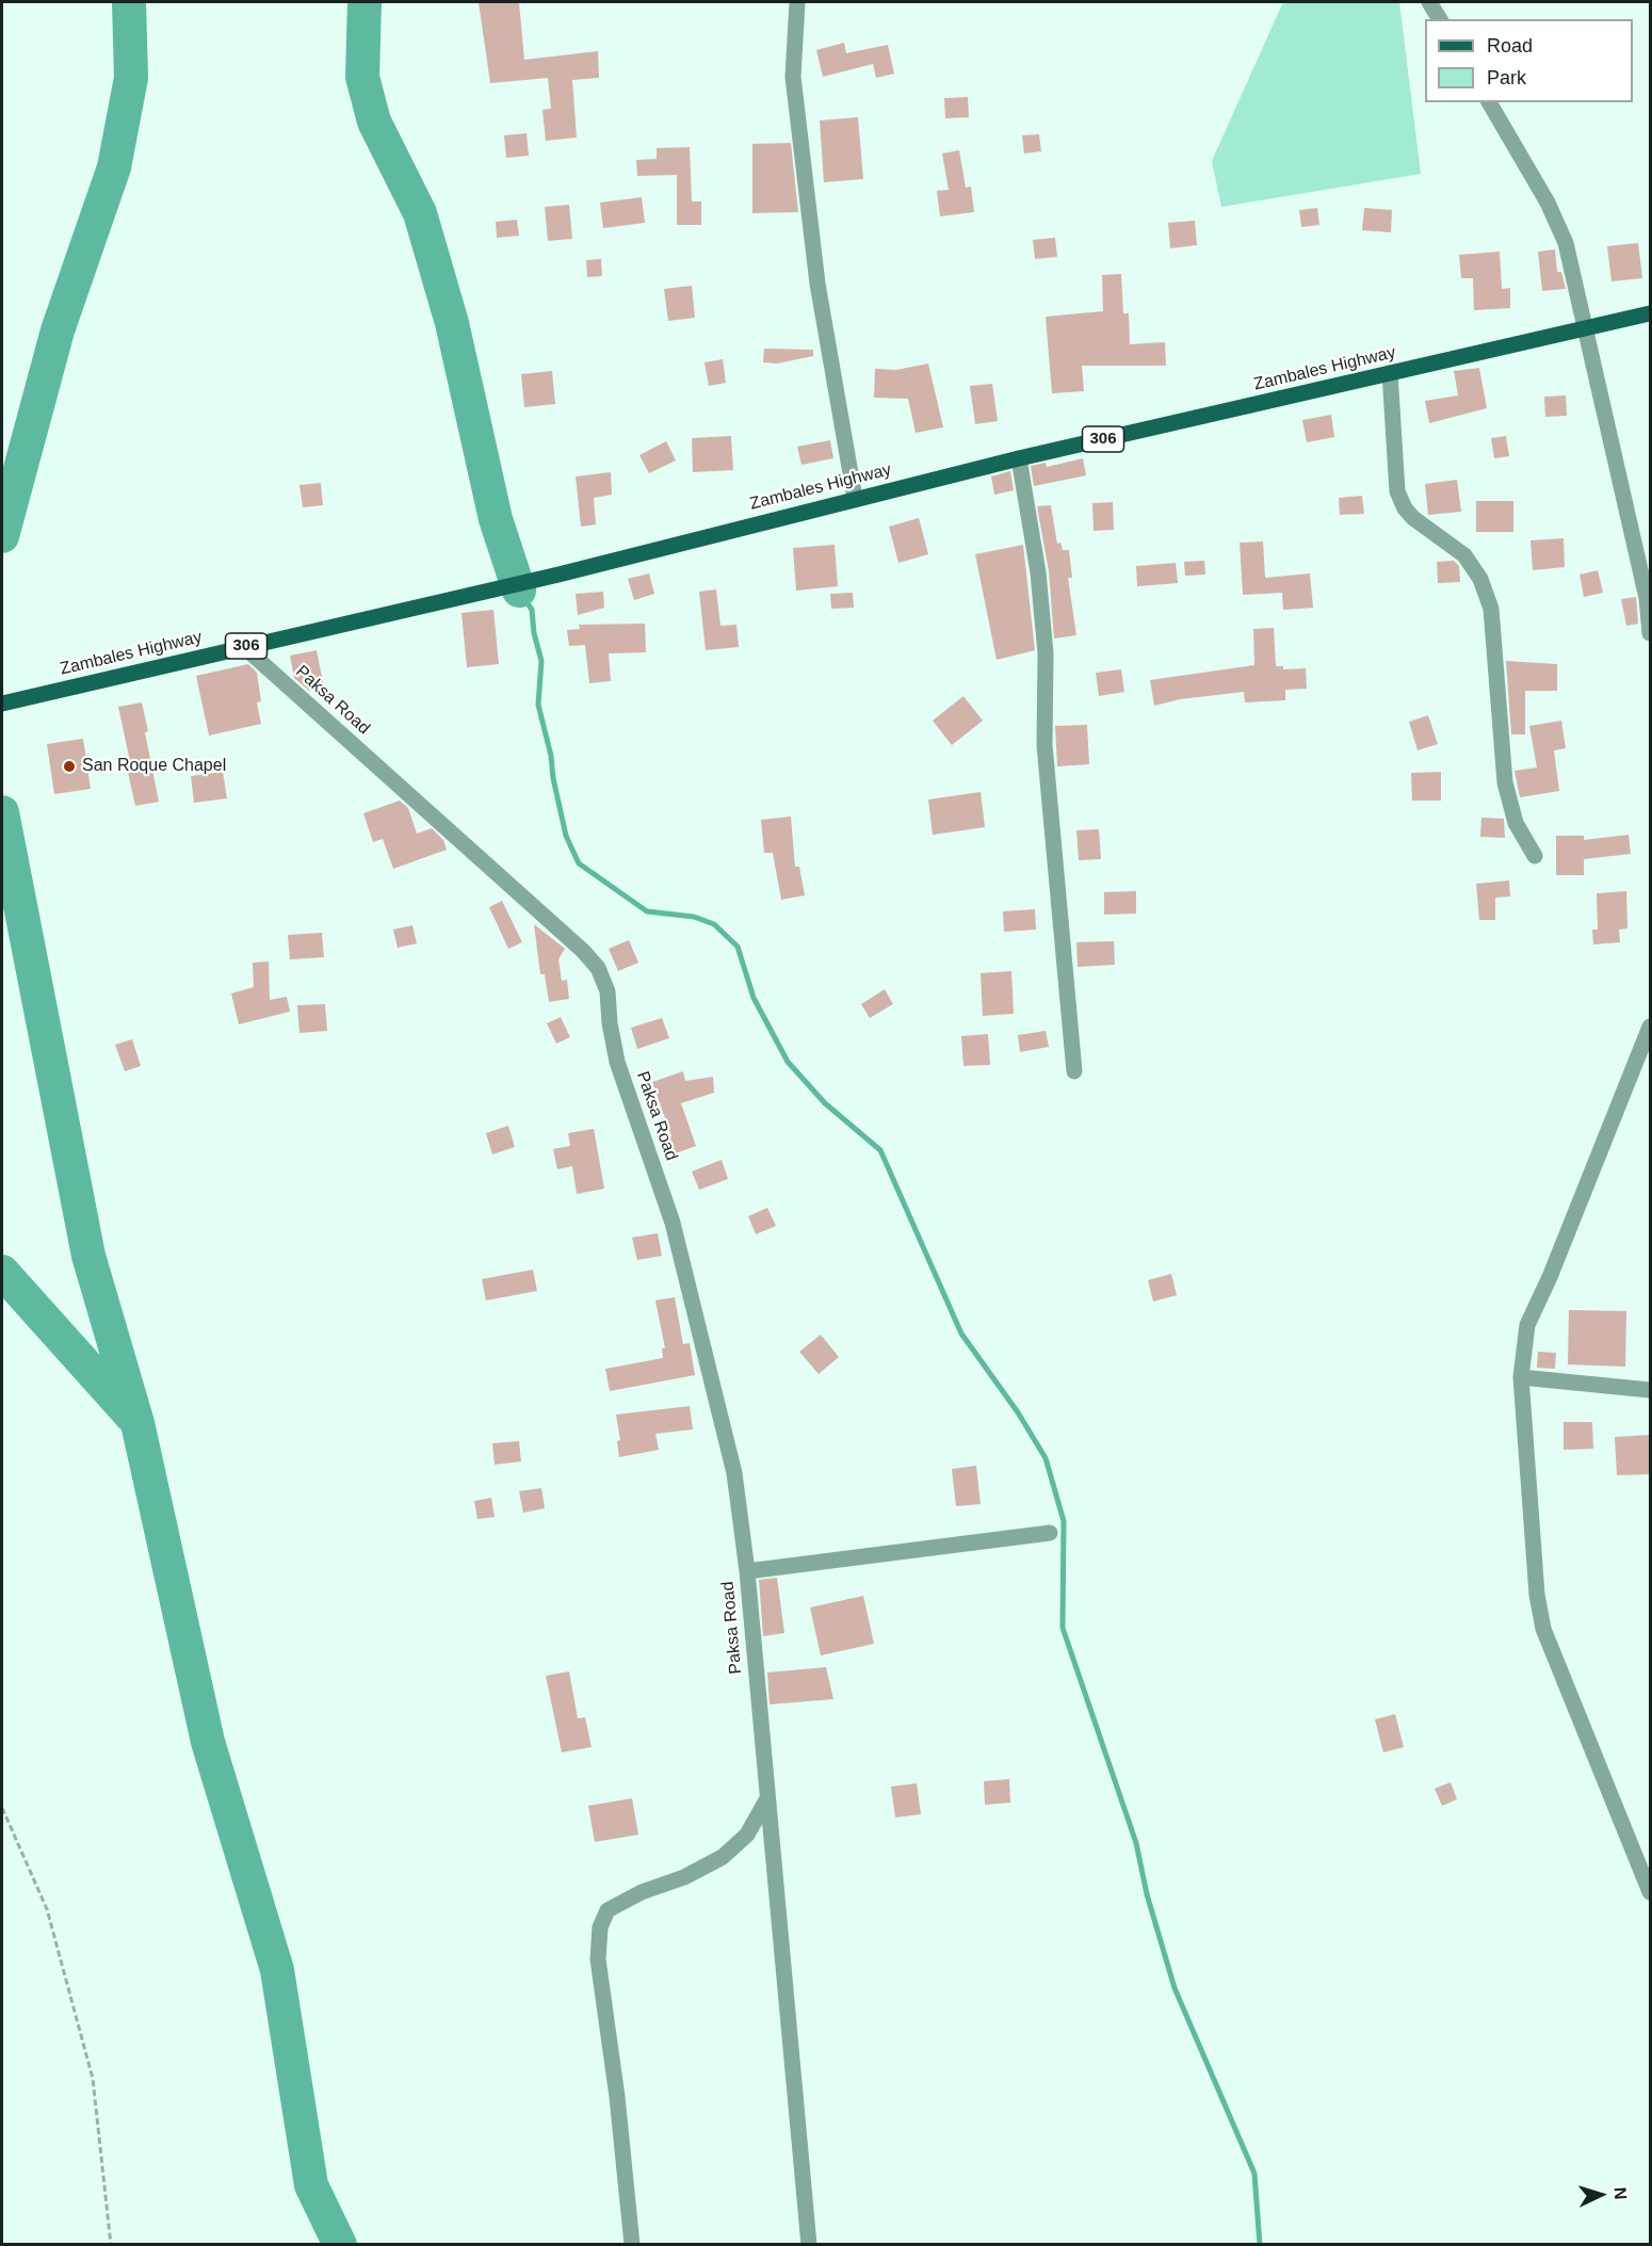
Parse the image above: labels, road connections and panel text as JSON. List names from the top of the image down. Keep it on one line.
{"streets":{"main road":["Zambales Highway","306"],"street":["Paksa Road"]},"crossings":[["Zambales Highway","Paksa Road"]],"places":["San Roque Chapel"],"legend":["Road","Park"],"north":"right"}
